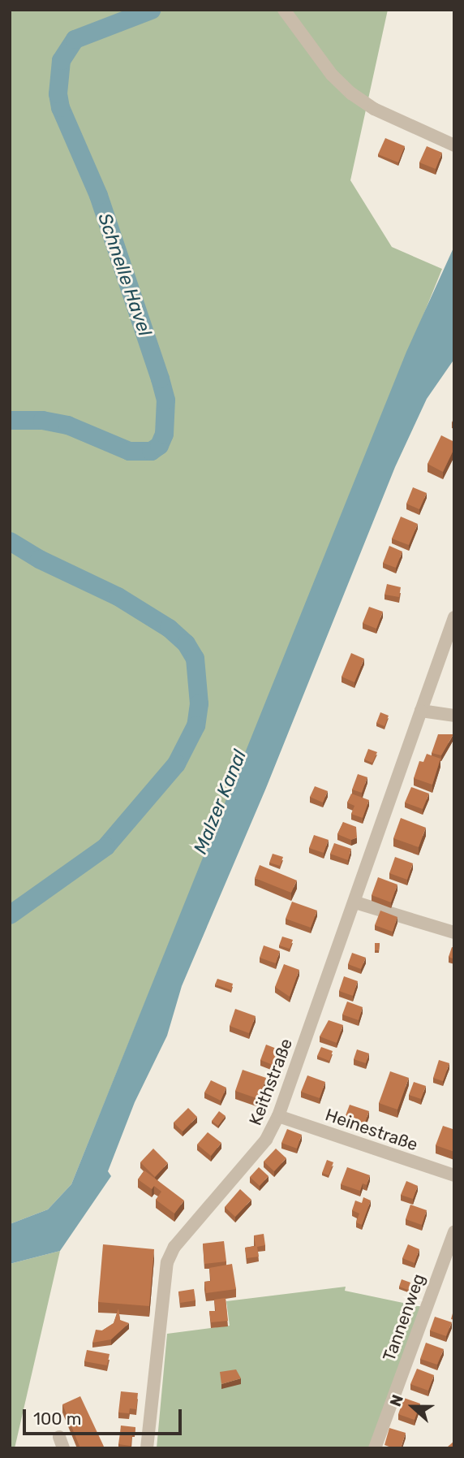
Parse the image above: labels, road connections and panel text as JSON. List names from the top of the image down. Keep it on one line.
{"streets":{"street":["Keithstraße","Heinestraße","Tannenweg"]},"crossings":[["Keithstraße","Heinestraße"]],"water":["Schnelle Havel","Malzer Kanal"],"scale_bar":"100 m","north":"left"}
